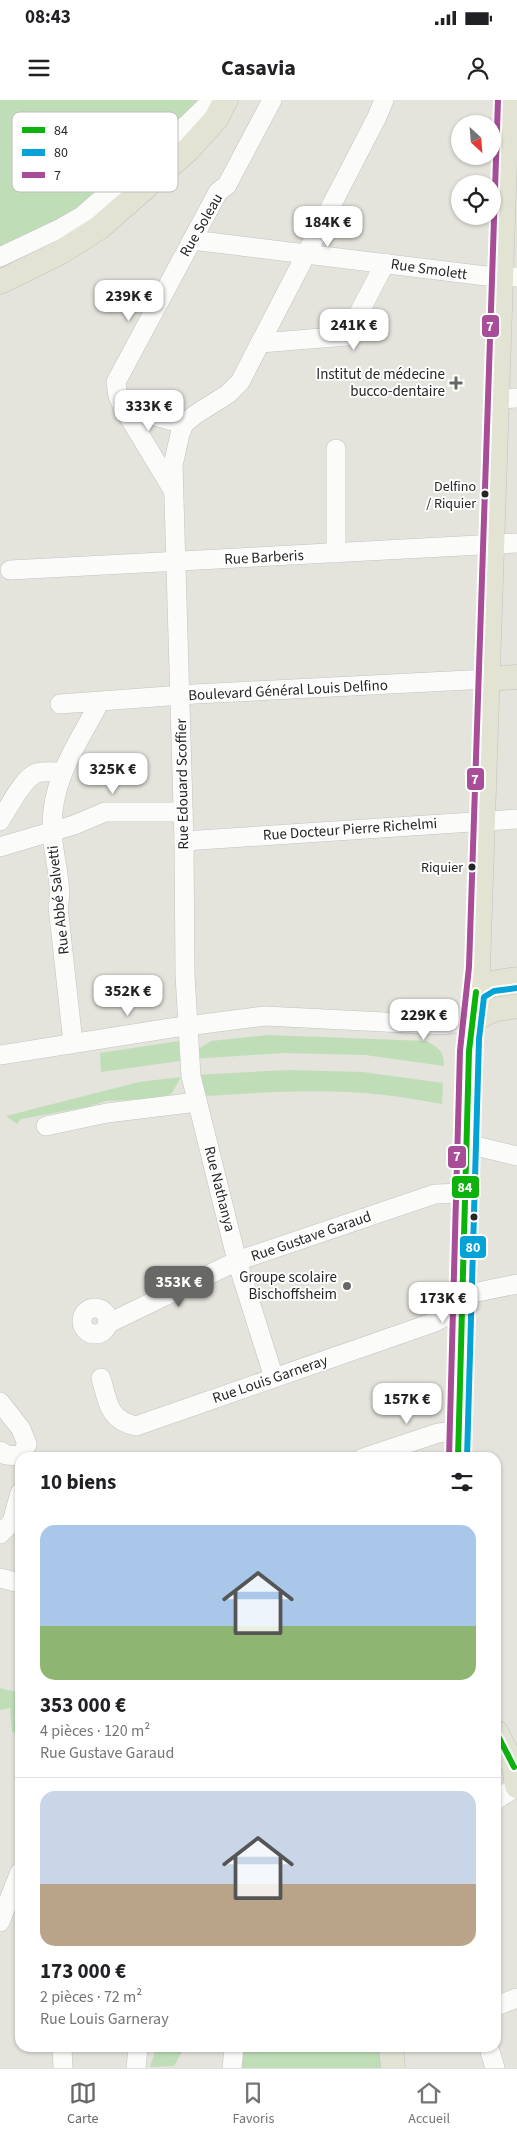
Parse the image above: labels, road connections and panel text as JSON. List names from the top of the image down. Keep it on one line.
{"streets":{"main road":["Boulevard Général Louis Delfino"],"street":["Rue Soleau","Rue Smolett","Rue Barberis","Rue Edouard Scoffier","Rue Docteur Pierre Richelmi","Rue Abbé Salvetti","Rue Nathanya","Rue Gustave Garaud","Rue Louis Garneray"]},"crossings":[["Rue Soleau","Rue Smolett"],["Rue Soleau","Rue Edouard Scoffier"],["Rue Barberis","Rue Edouard Scoffier"],["Boulevard Général Louis Delfino","Rue Edouard Scoffier"],["Rue Edouard Scoffier","Rue Docteur Pierre Richelmi"],["Rue Edouard Scoffier","Rue Abbé Salvetti"],["Rue Edouard Scoffier","Rue Nathanya"],["Rue Nathanya","Rue Gustave Garaud"],["Rue Nathanya","Rue Louis Garneray"]],"places":{"health":["Institut de médecine bucco-dentaire"],"other":["Delfino / Riquier","Riquier","Groupe scolaire Bischoffsheim"]},"lines":["transit line 7","transit line 80","transit line 84"],"legend":["84","80","7"],"north":"bottom right","page":{"status":"08:43","header":"Casavia","price":["184K €","239K €","241K €","333K €","325K €","352K €","229K €","353K €","173K €","157K €"],"heading":"10 biens","list":[{"name":"353 000 €","note":"4 pièces · 120 m² · Rue Gustave Garaud"},{"name":"173 000 €","note":"2 pièces · 72 m² · Rue Louis Garneray"}],"tabs":["Carte","Favoris","Accueil"]}}
